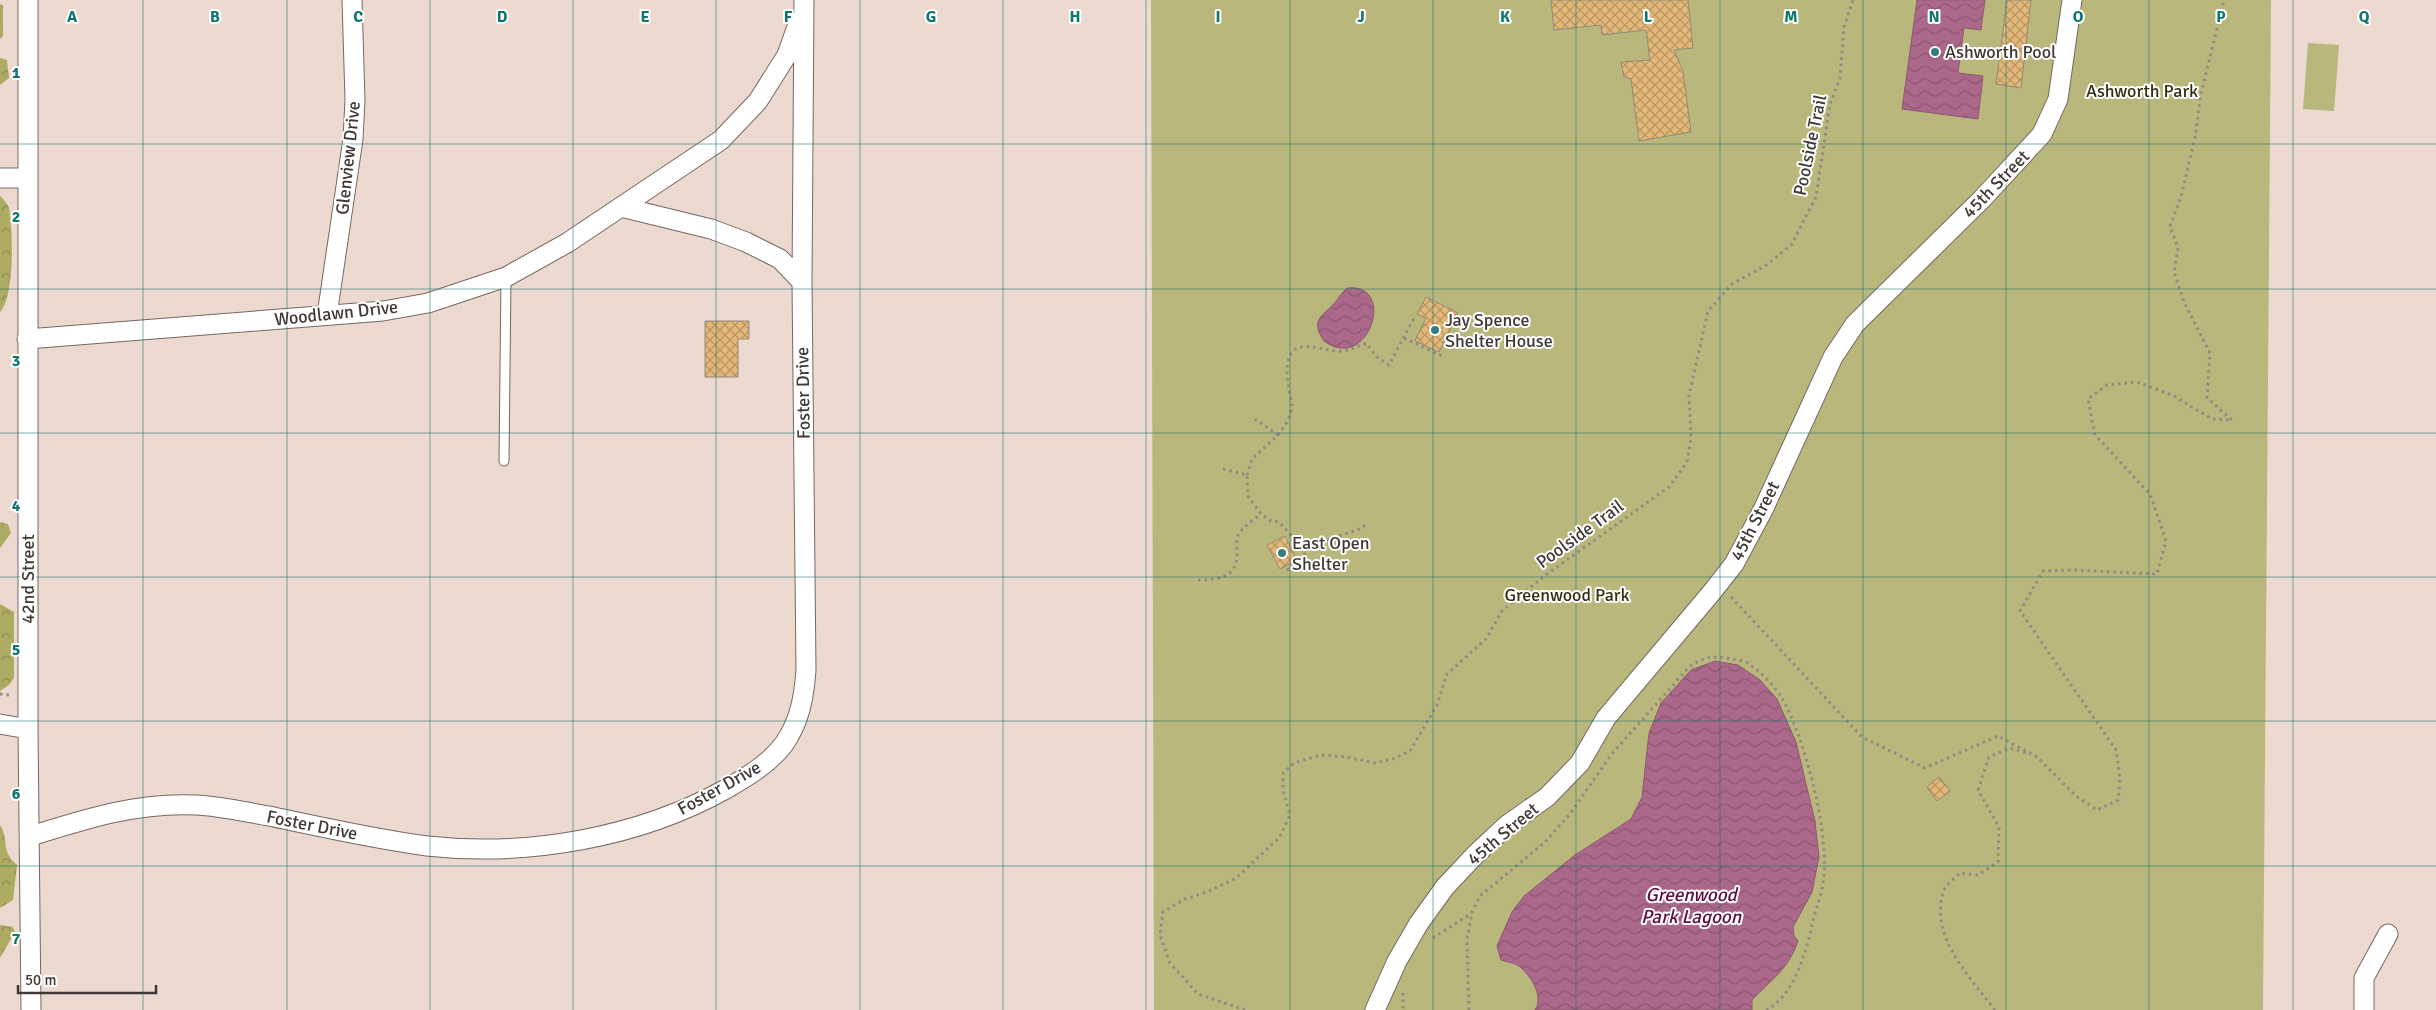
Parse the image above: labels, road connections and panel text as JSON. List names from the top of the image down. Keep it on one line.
{"streets":{"street":["Glenview Drive","45th Street","Woodlawn Drive","Foster Drive","42nd Street"],"path":["Poolside Trail"]},"crossings":[["Glenview Drive","Woodlawn Drive"],["Woodlawn Drive","Foster Drive"],["Woodlawn Drive","42nd Street"],["Foster Drive","42nd Street"]],"water":["Greenwood Park Lagoon"],"parks":["Ashworth Park","Greenwood Park"],"places":["Ashworth Pool","Jay Spence Shelter House","East Open Shelter"],"scale_bar":"50 m","grid":{"columns":["A","B","C","D","E","F","G","H","I","J","K","L","M","N","O","P","Q"],"rows":["1","2","3","4","5","6","7"]}}
